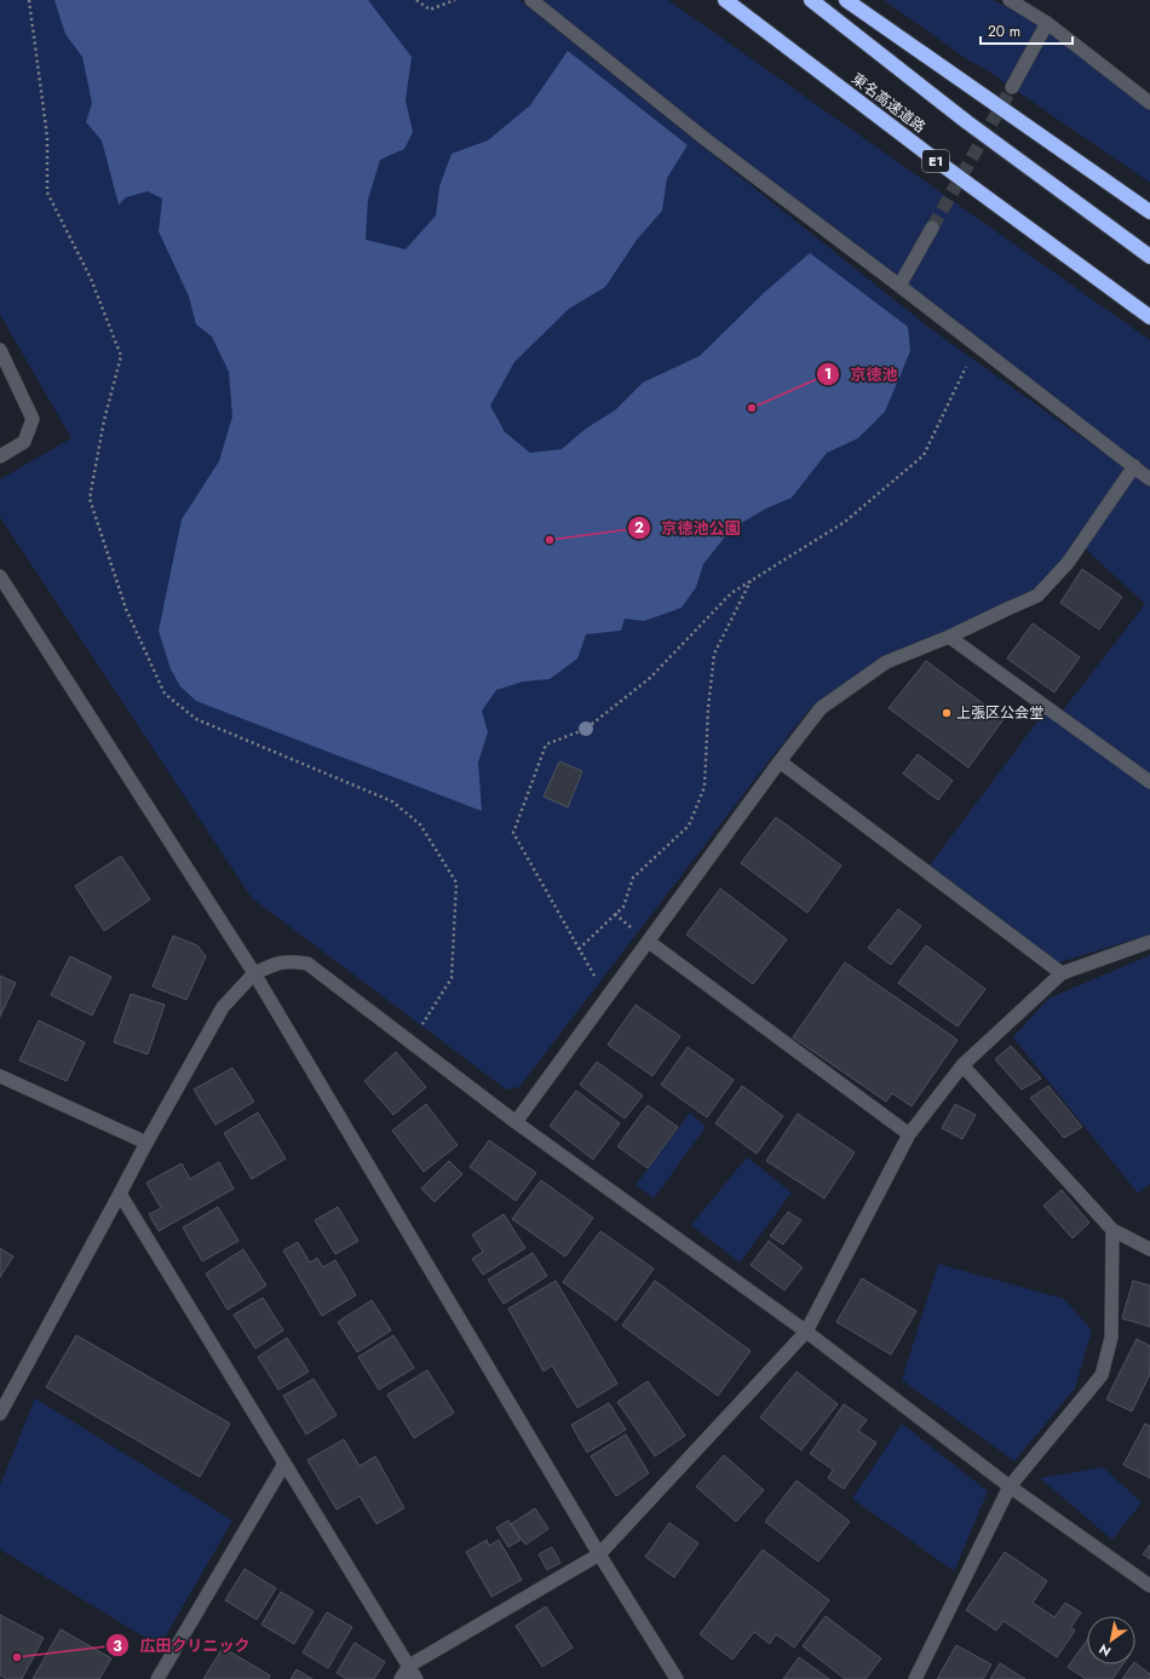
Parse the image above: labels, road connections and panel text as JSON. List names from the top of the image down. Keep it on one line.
{"streets":{"highway":["東名高速道路","E1"]},"places":["京徳池","京徳池公園","上張区公会堂","広田クリニック"],"scale_bar":"20 m","north":"bottom left"}
